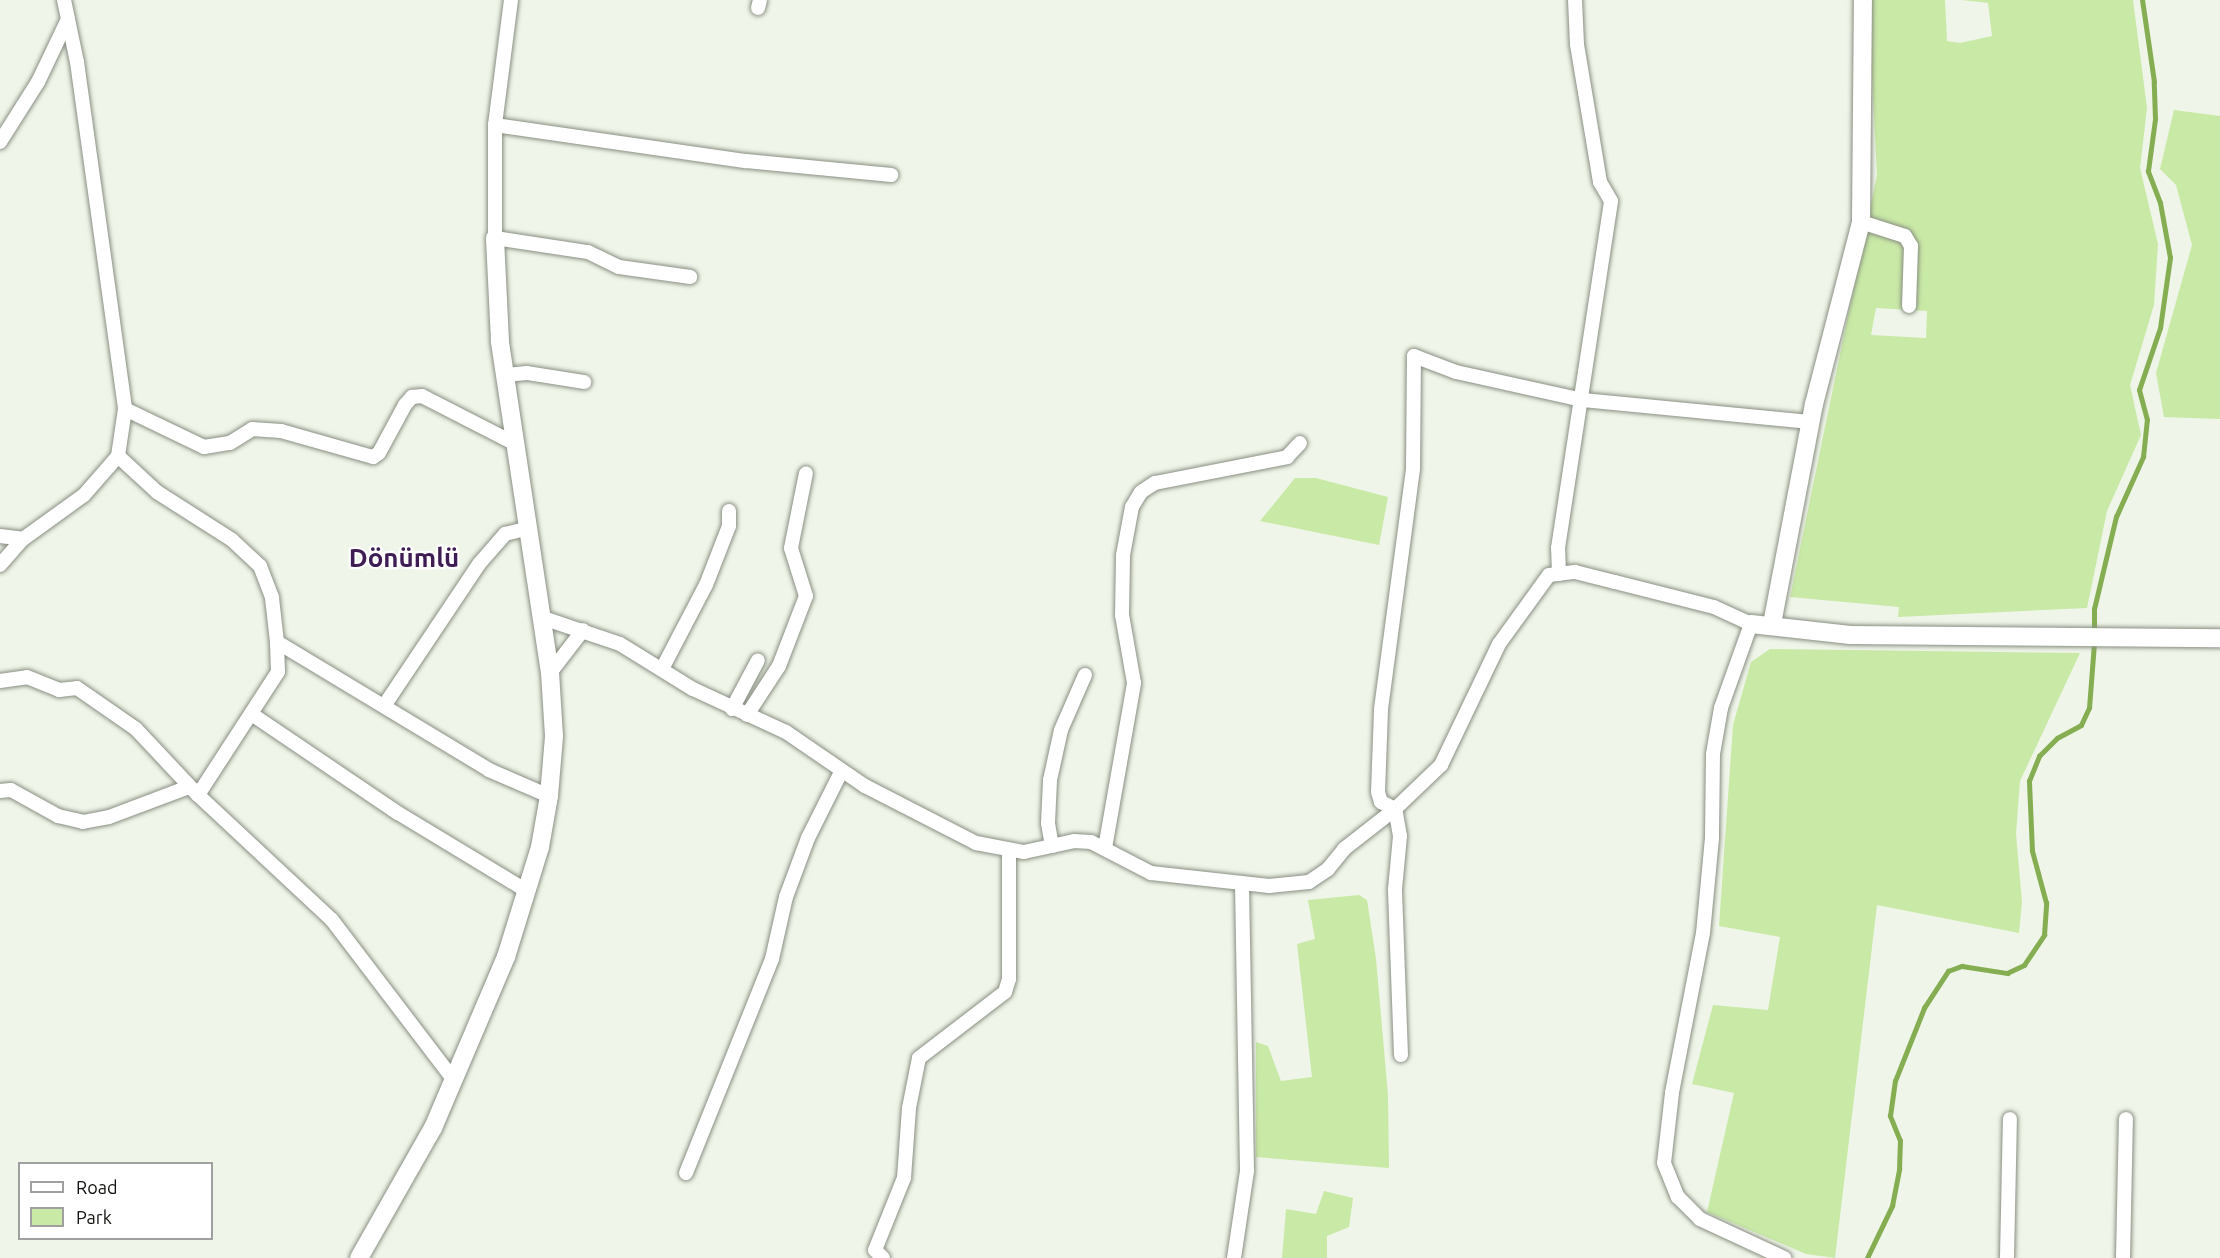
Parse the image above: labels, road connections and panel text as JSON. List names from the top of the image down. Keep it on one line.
{"districts":["Dönümlü"],"legend":["Road","Park"]}
